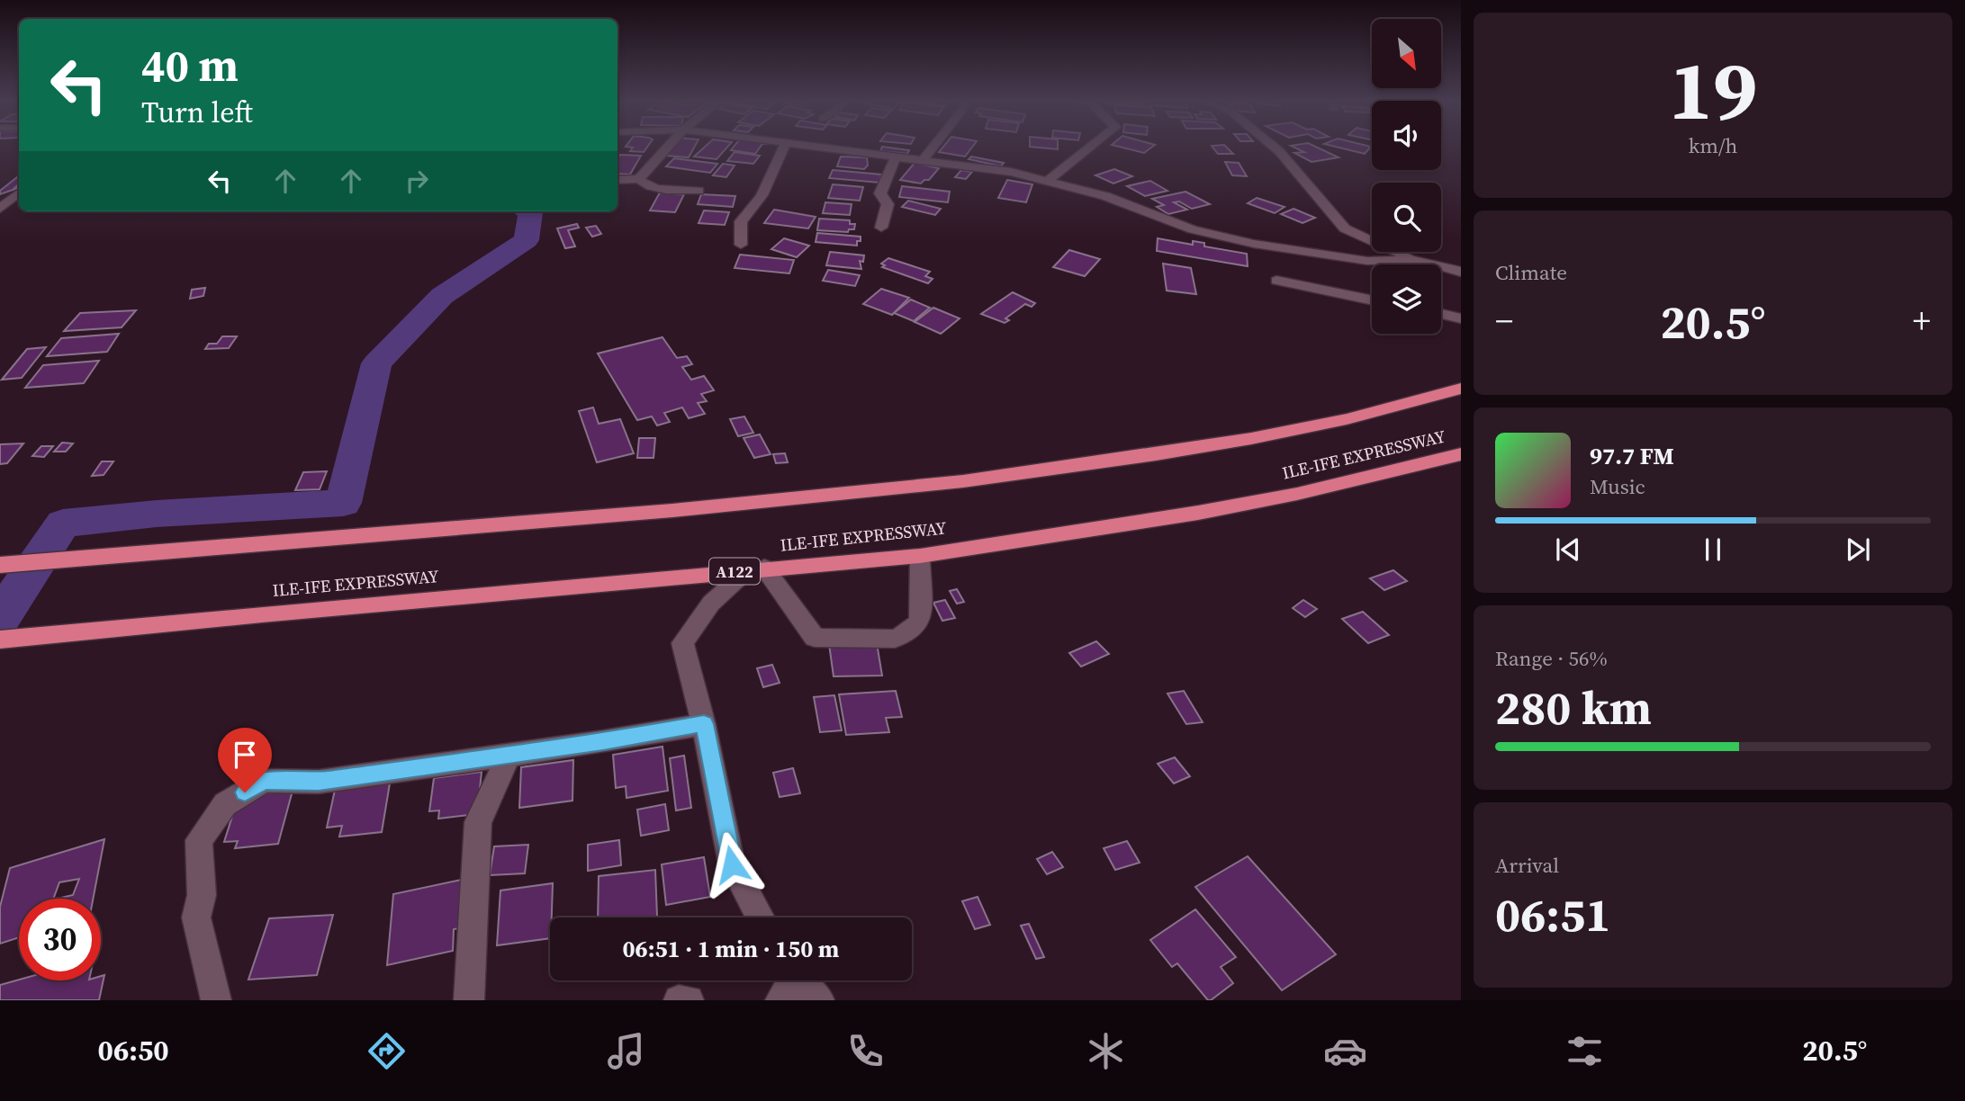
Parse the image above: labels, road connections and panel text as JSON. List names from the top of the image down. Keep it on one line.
{"streets":{"highway":["ILE-IFE EXPRESSWAY","A122"]},"north":"bottom right","page":{"tile":[["19","km/h"],"Climate",["Range · 56%","280 km"],["Arrival","06:51"]],"turn":["40 m","Turn left"],"heat":["−","20.5°","+"],"song":["97.7 FM","Music"],"limit":"30","trip":"06:51 · 1 min · 150 m","tabs":["06:50","20.5°"]}}
